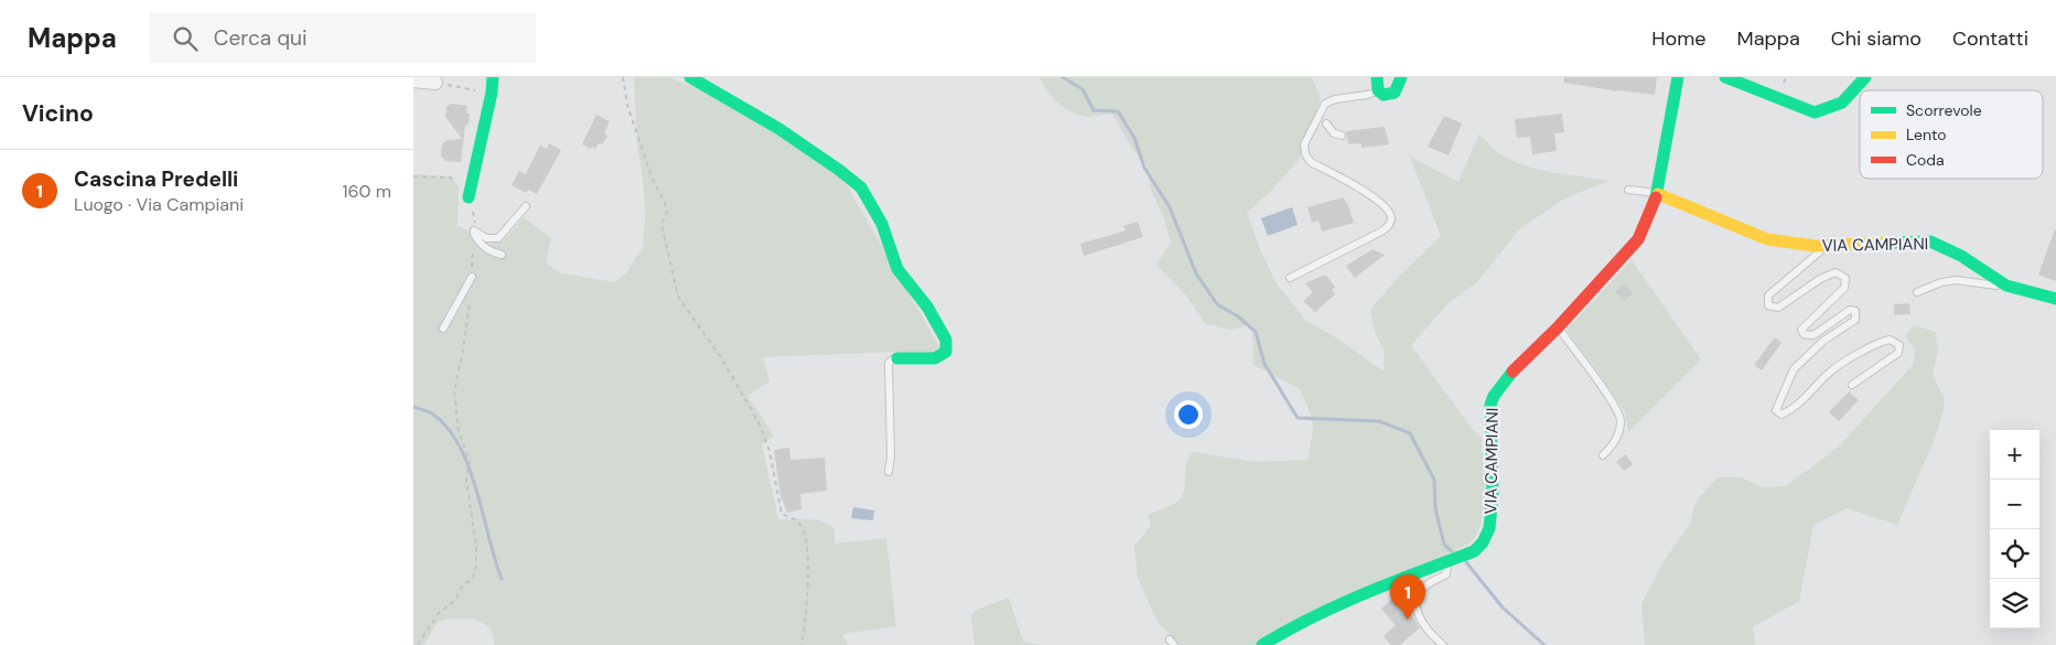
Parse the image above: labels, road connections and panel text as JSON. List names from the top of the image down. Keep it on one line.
{"streets":{"street":["VIA CAMPIANI"]},"legend":["Scorrevole","Lento","Coda"],"page":{"header":"Mappa","search":"Cerca qui","nav":["Home","Mappa","Chi siamo","Contatti"],"heading":"Vicino","list":[{"mark":"1","name":"Cascina Predelli","note":"Luogo · Via Campiani","value":"160 m"}],"map_buttons":["+","−"],"pins":"1"}}
